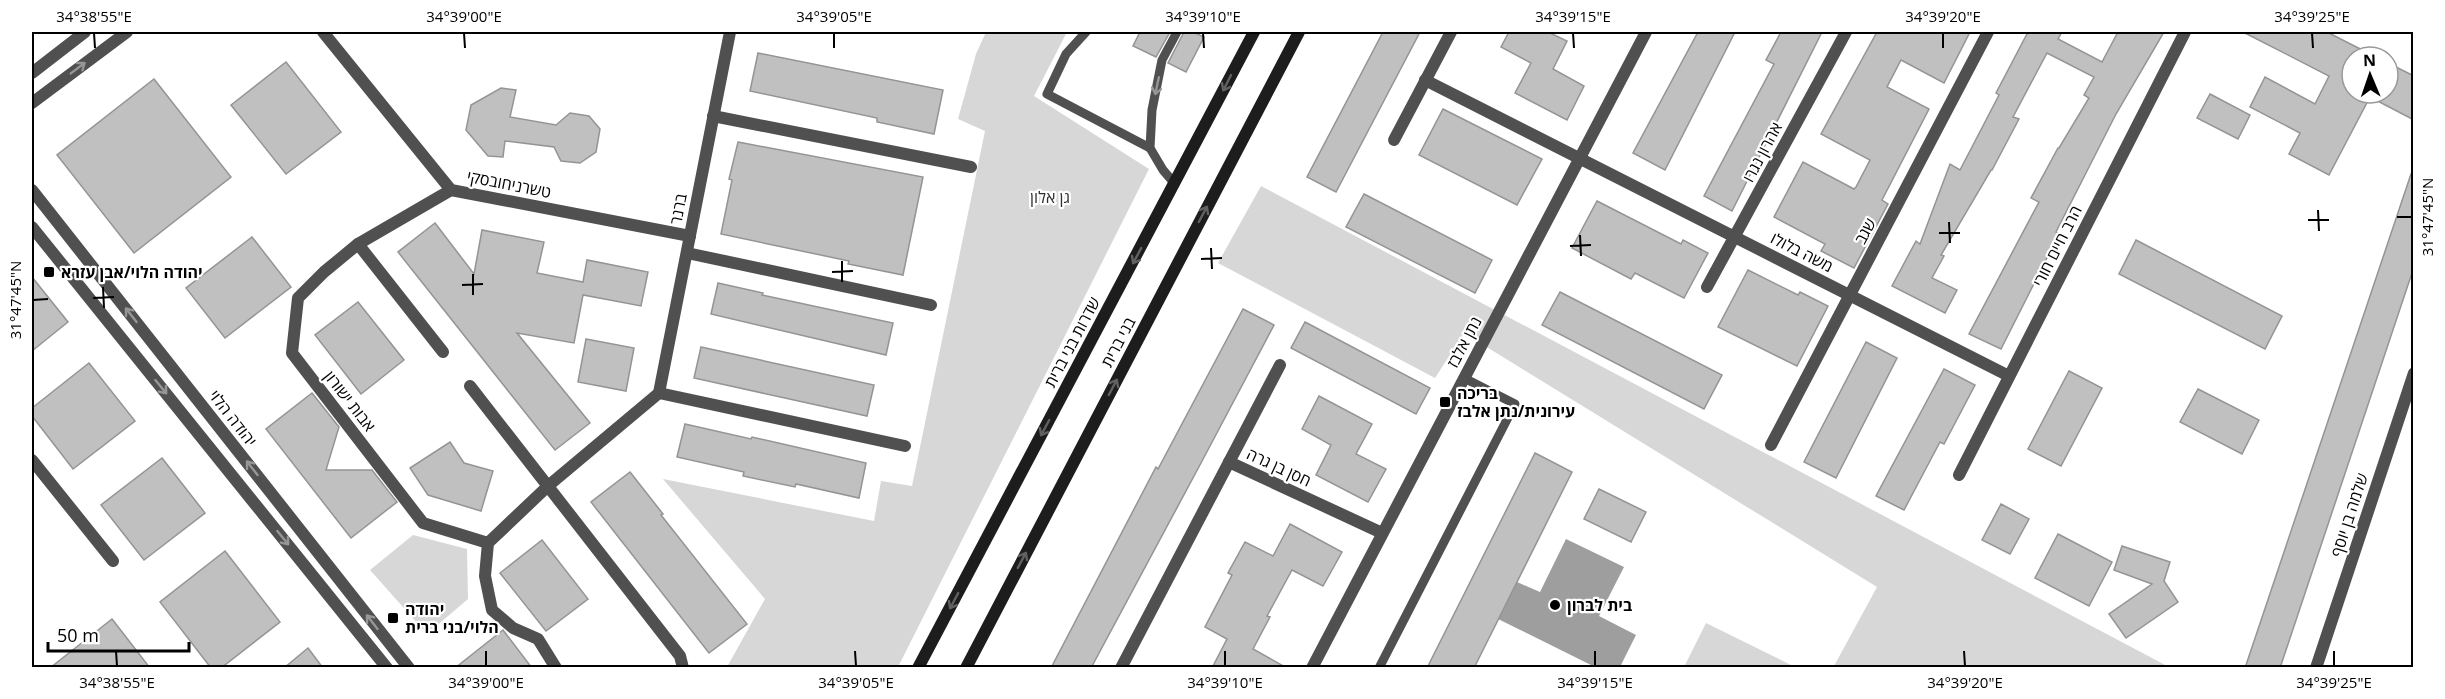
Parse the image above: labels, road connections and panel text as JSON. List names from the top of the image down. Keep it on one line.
{"streets":{"main road":["שדרות בני ברית","בני ברית"],"street":["אהרון נגרו","טשרניחובסקי","ברנר","שגב","הרב חיים חורי","משה בלולו","נתן אלבז","אבות ישורון","יהודה הלוי","חסן בן גרה","שלמה בן יוסף"]},"crossings":[["אהרון נגרו","משה בלולו"],["טשרניחובסקי","ברנר"],["טשרניחובסקי","אבות ישורון"],["שגב","משה בלולו"],["הרב חיים חורי","משה בלולו"],["משה בלולו","נתן אלבז"],["נתן אלבז","חסן בן גרה"]],"one_way":["שדרות בני ברית","בני ברית"],"parks":["גן אלון"],"places":{"transit":["יהודה הלוי/אבן עזרא","בריכה עירונית/נתן אלבז","יהודה הלוי/בני ברית"],"other":["בית לברון"]},"scale_bar":"50 m","north":"top","coordinates":["34°38'55\"E","34°39'00\"E","34°39'05\"E","34°39'10\"E","34°39'15\"E","34°39'20\"E","34°39'25\"E","31°47'45\"N"]}
